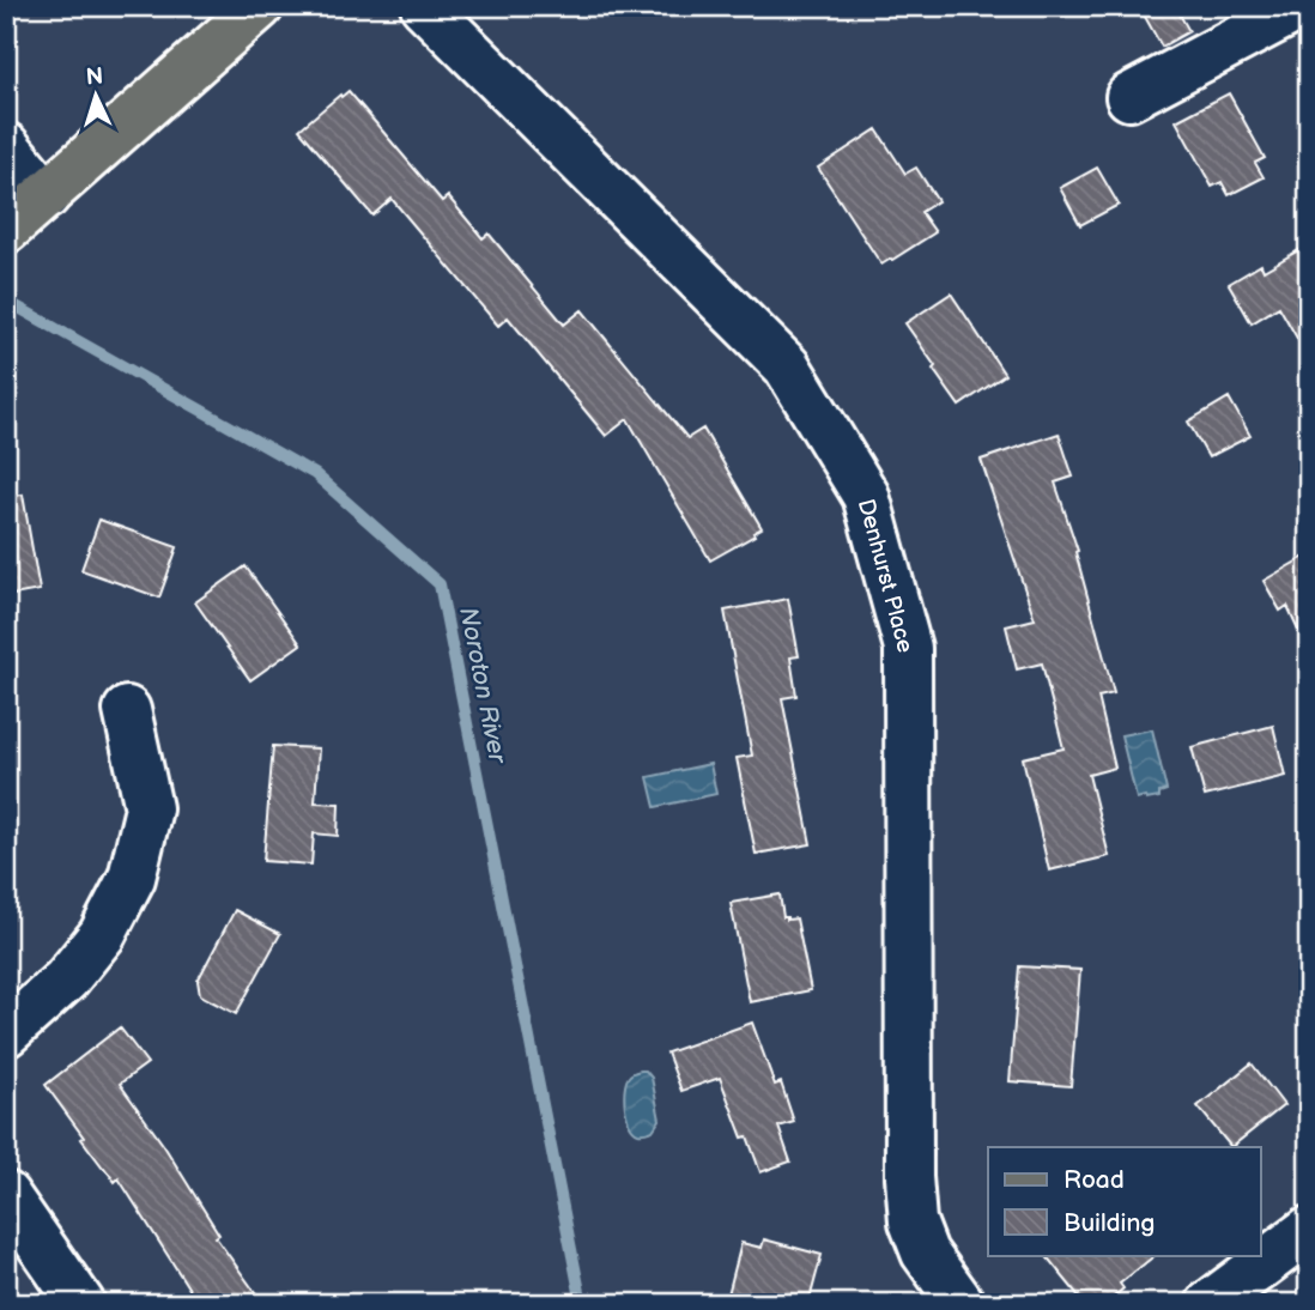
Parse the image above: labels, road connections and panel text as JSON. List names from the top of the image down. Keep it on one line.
{"streets":{"street":["Denhurst Place"]},"water":["Noroton River"],"legend":["Road","Building"],"north":"top"}
